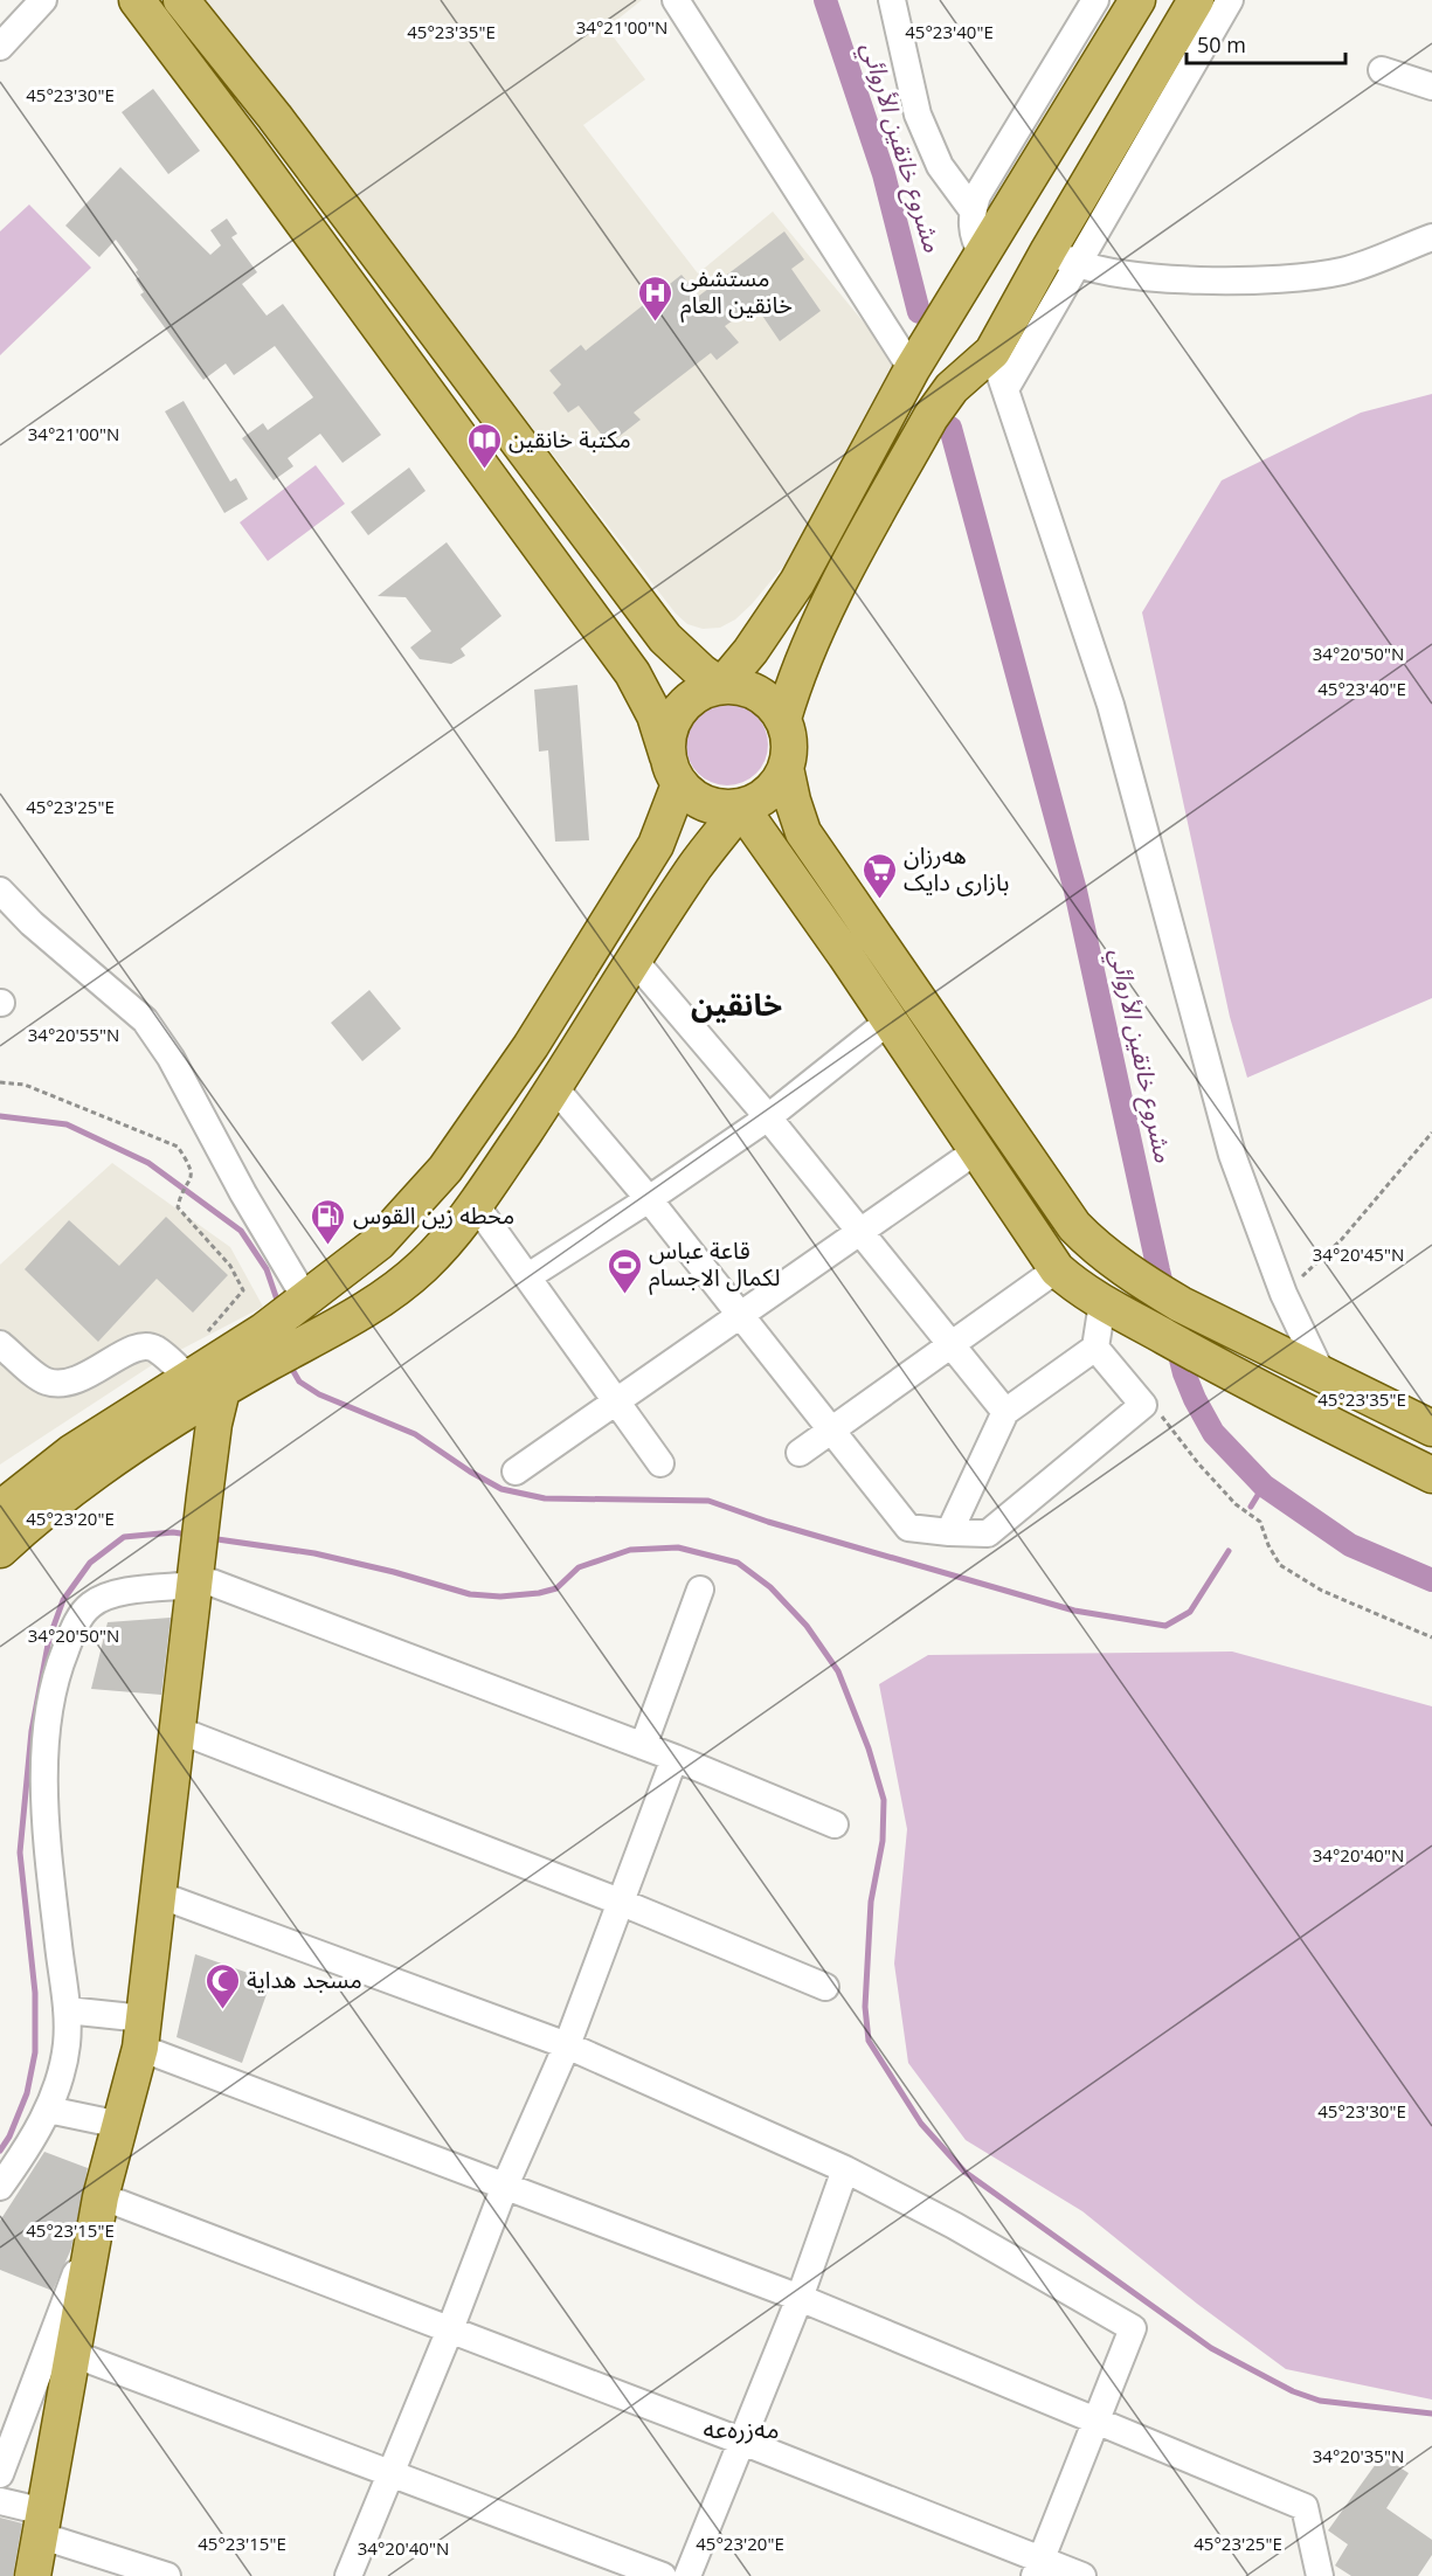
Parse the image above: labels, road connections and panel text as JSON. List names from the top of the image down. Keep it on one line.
{"districts":["خانقين","مەزرەعە"],"water":["مشروع خانقين الأروائي"],"places":{"hospital":["مستشفى خانقين العام"],"library":["مكتبة خانقين"],"supermarket":["هەرزان بازاری دایک"],"fuel station":["محطه زين القوس"],"sports":["قاعة عباس لكمال الاجسام"],"mosque":["مسجد هداية"]},"scale_bar":"50 m","coordinates":["34°21'00\"N","45°23'35\"E","45°23'40\"E","45°23'30\"E","34°20'50\"N","45°23'25\"E","34°20'55\"N","34°20'45\"N","45°23'20\"E","34°20'40\"N","45°23'15\"E","34°20'35\"N"]}
